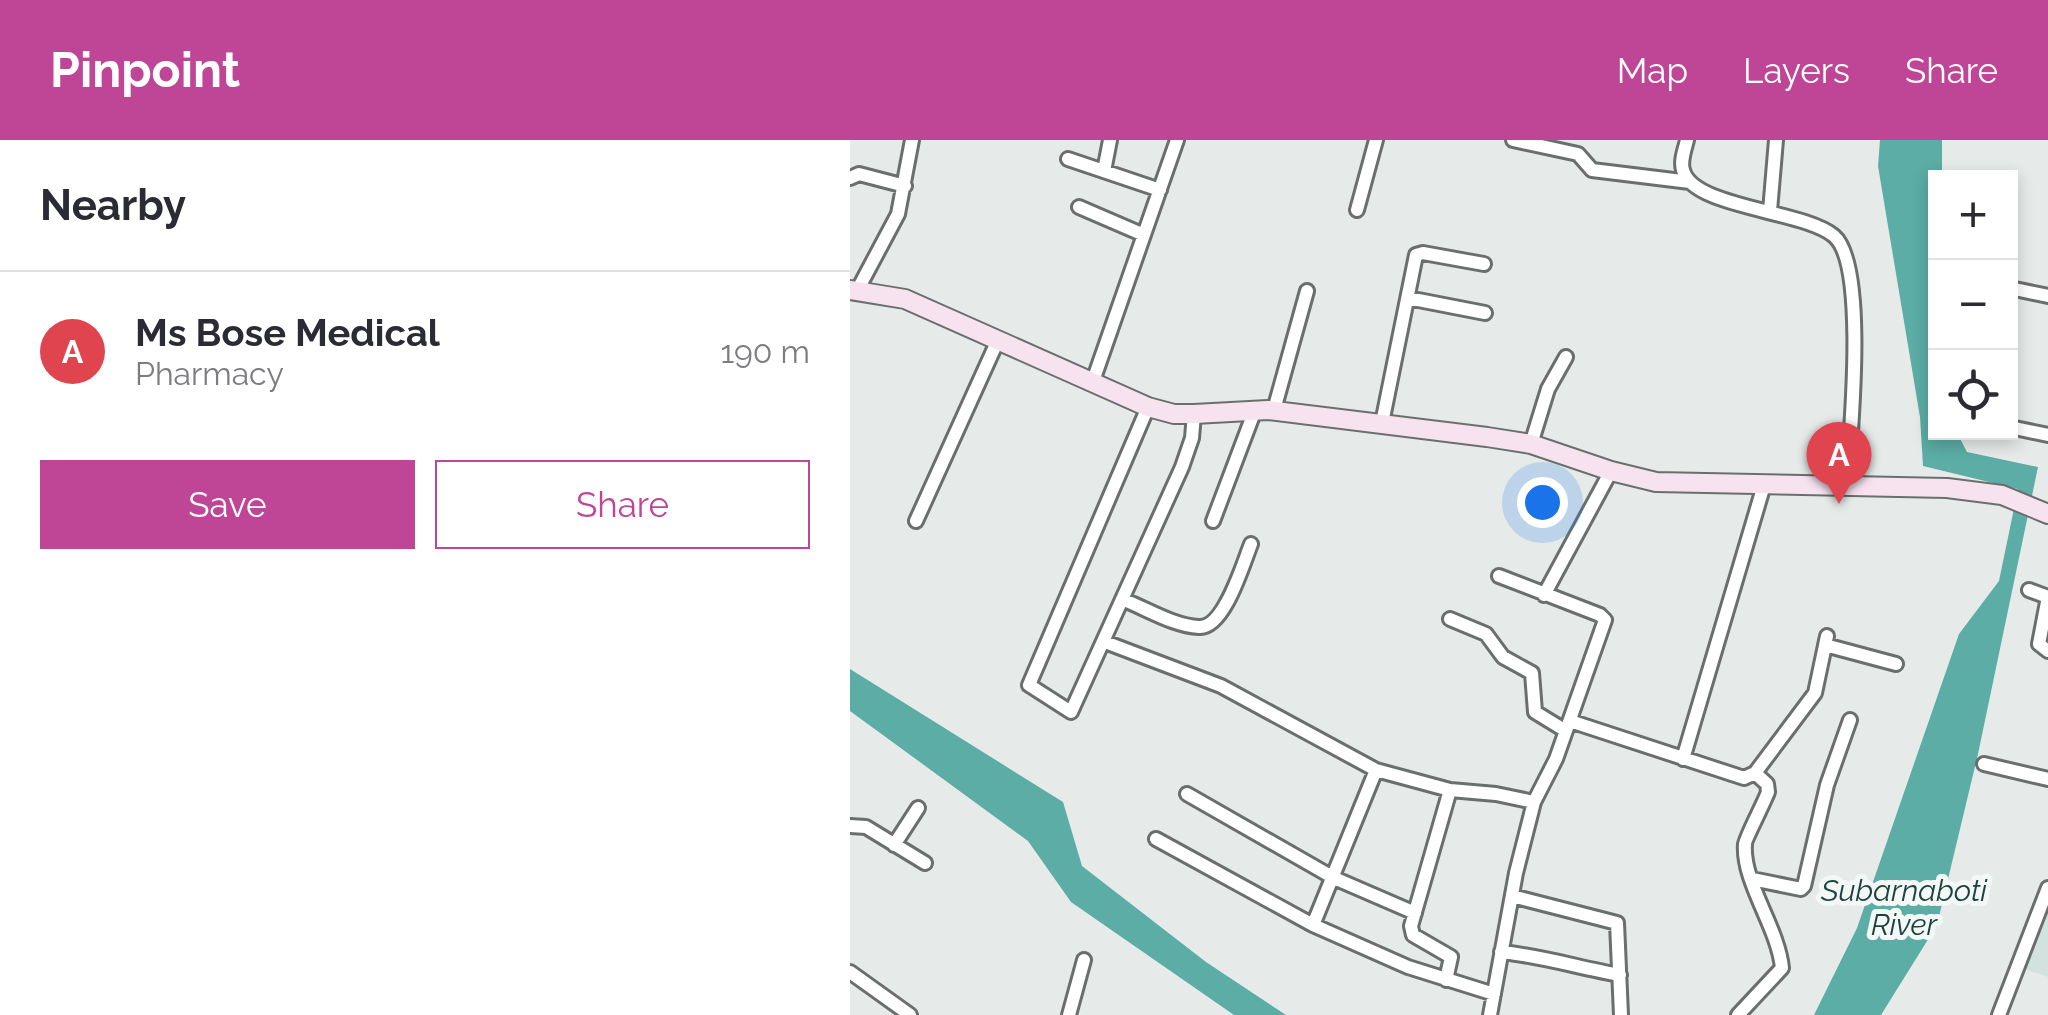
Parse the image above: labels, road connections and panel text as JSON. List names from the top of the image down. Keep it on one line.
{"water":["Subarnaboti River"],"page":{"header":"Pinpoint","nav":["Map","Layers","Share"],"heading":"Nearby","map_buttons":["+","−"],"list":[{"mark":"A","name":"Ms Bose Medical","note":"Pharmacy","value":"190 m"}],"pins":"A","buttons":["Save","Share"]}}
